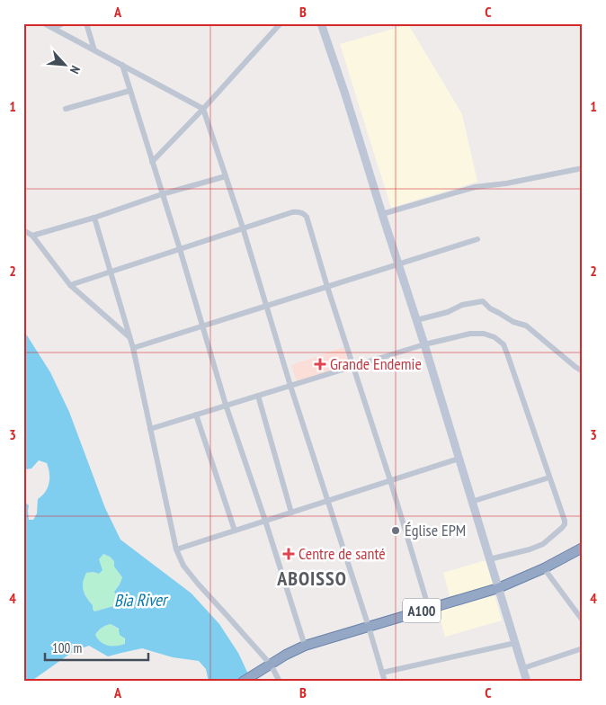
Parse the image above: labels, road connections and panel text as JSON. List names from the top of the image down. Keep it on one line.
{"streets":{"highway":["A100"]},"districts":["ABOISSO"],"water":["Bia River"],"places":{"health":["Grande Endemie","Centre de santé"],"other":["Église EPM"]},"scale_bar":"100 m","north":"bottom right","grid":{"columns":["A","B","C"],"rows":["1","2","3","4"]}}
